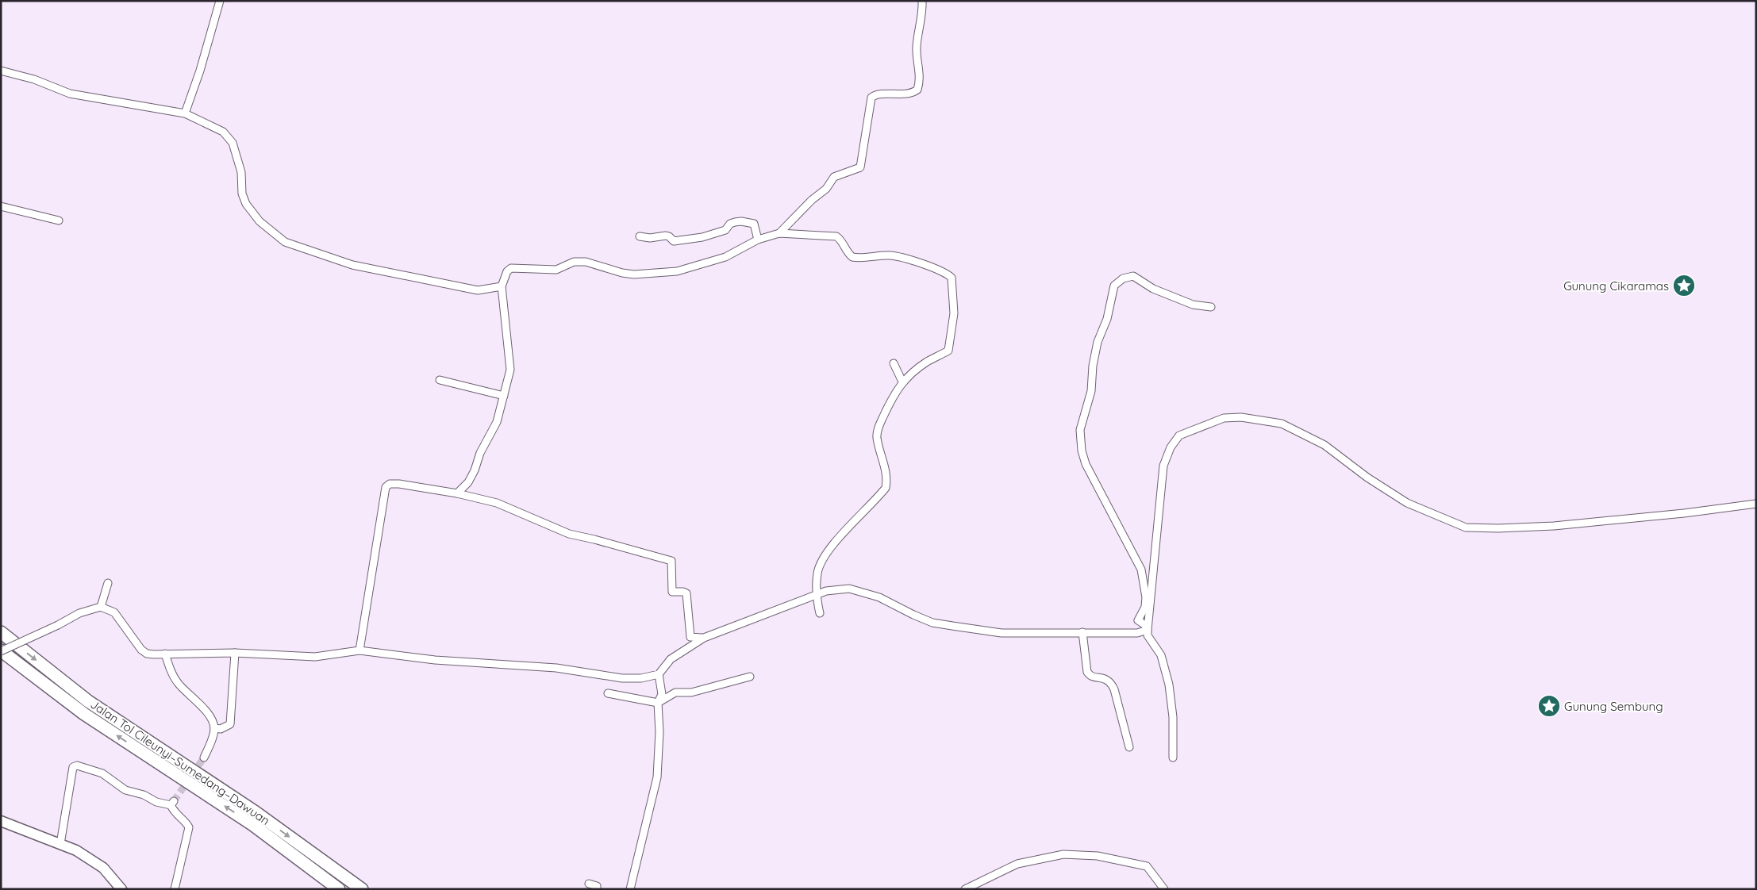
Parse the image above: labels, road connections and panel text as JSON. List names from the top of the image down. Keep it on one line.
{"streets":{"highway":["Jalan Tol Cileunyi–Sumedang–Dawuan"]},"places":{"place":["Gunung Cikaramas","Gunung Sembung"]}}
